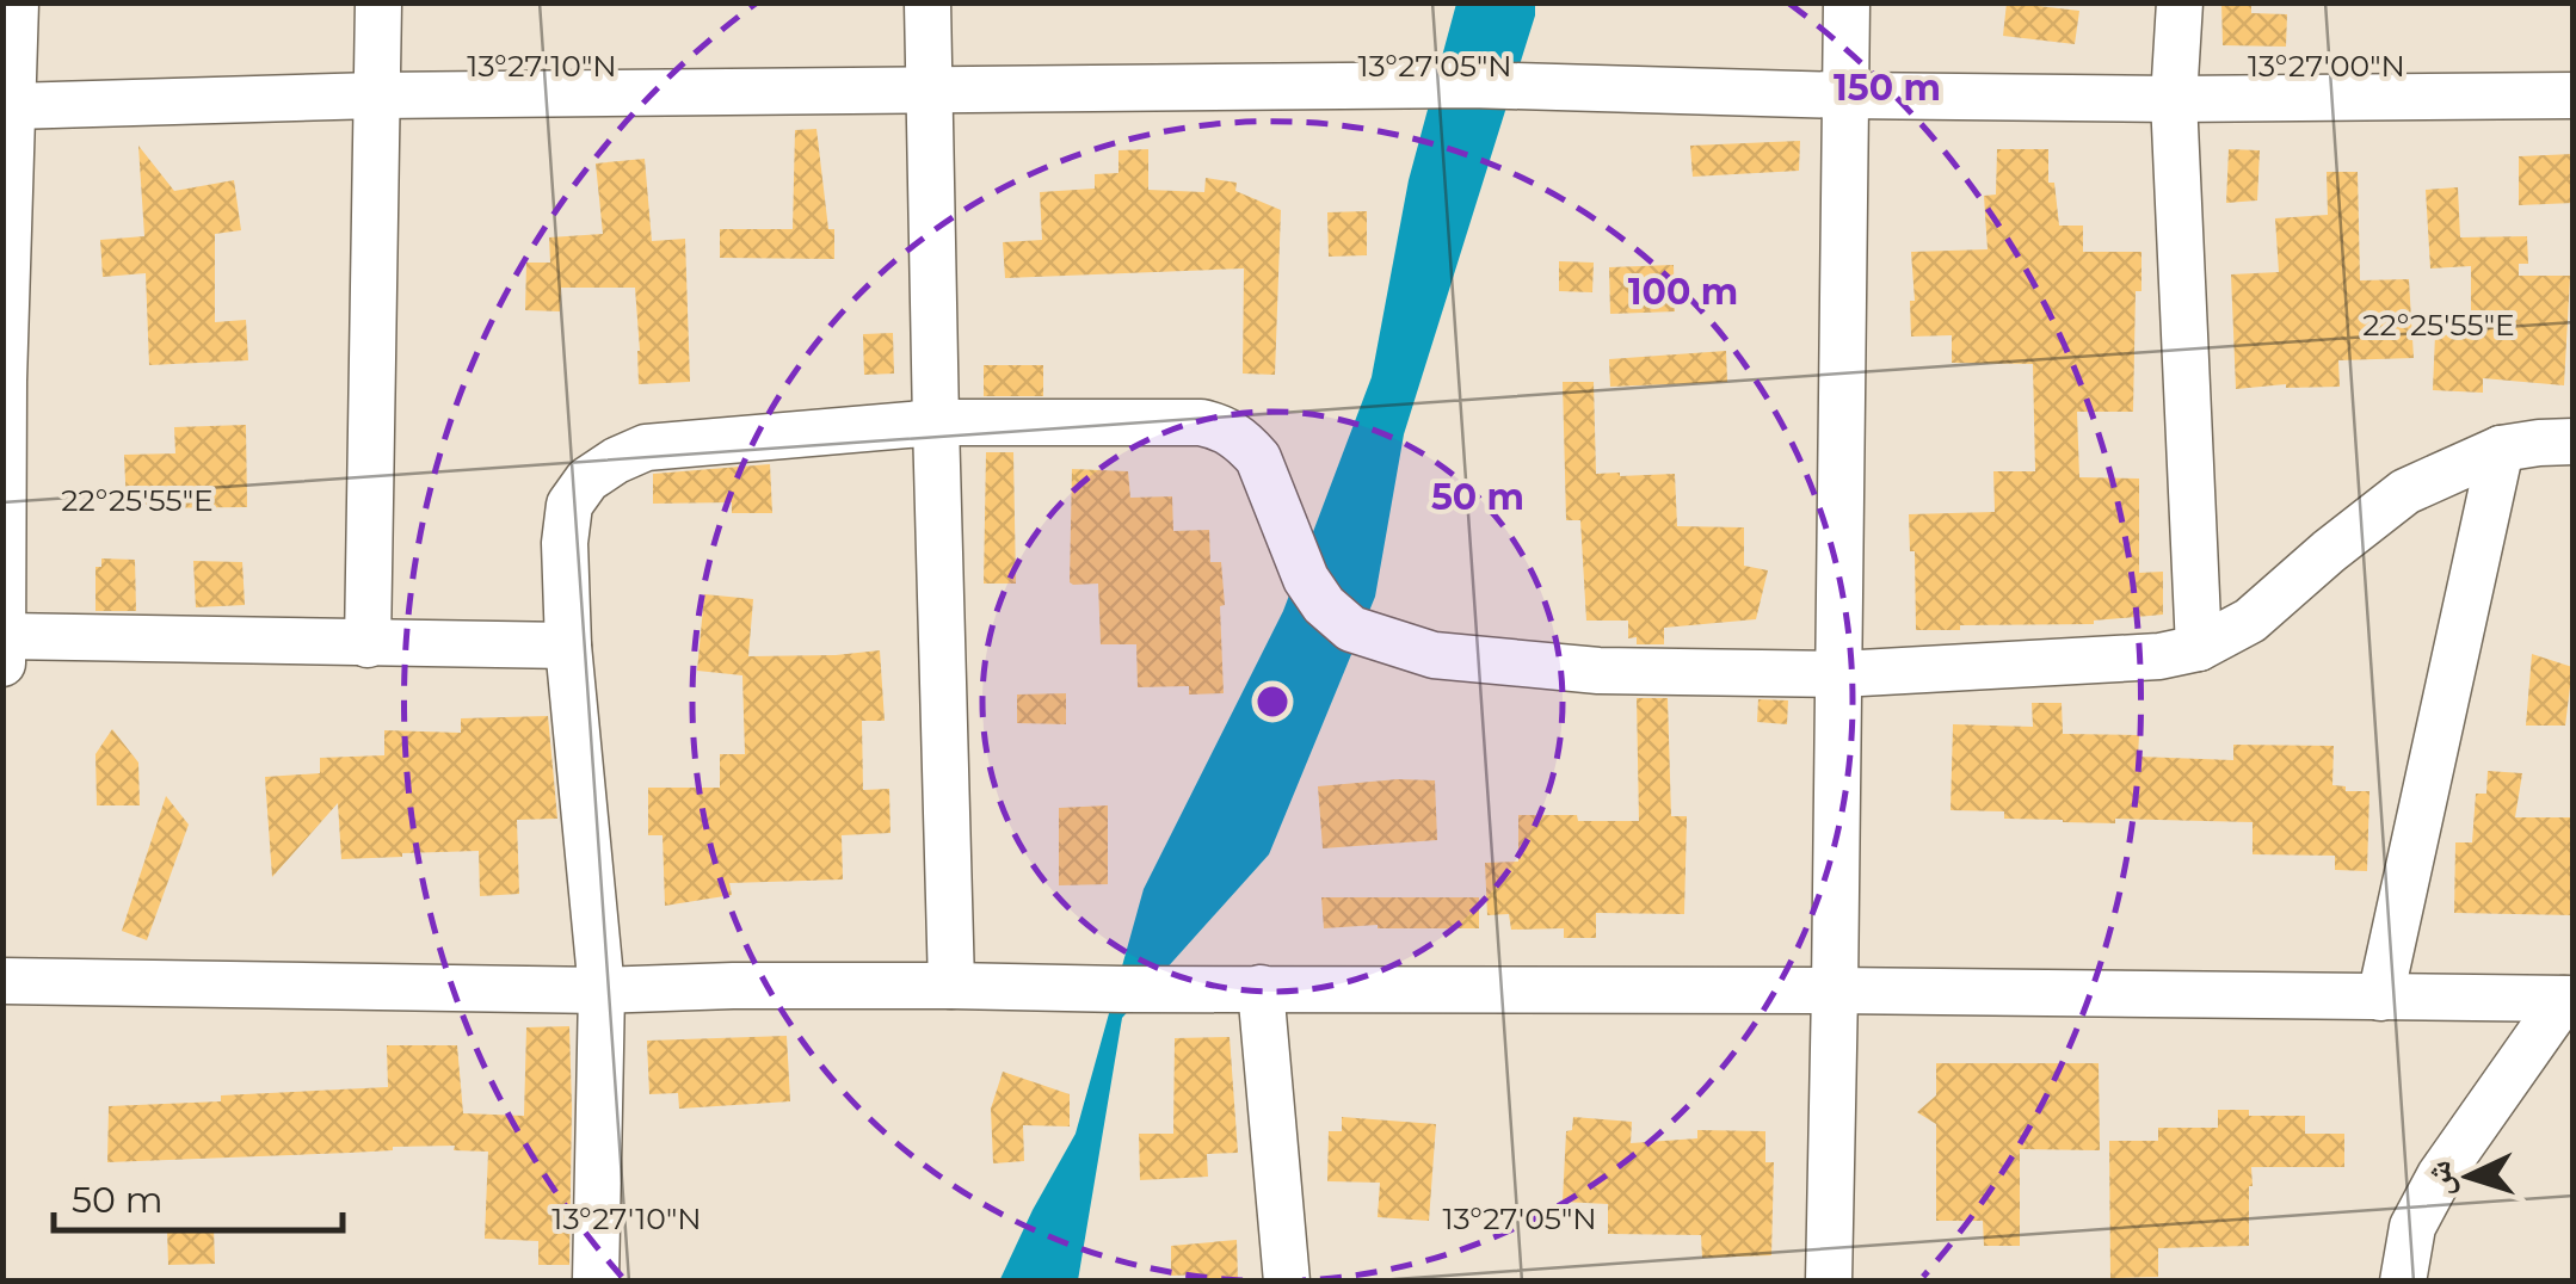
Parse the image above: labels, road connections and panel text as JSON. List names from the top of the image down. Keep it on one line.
{"scale_bar":"50 m","north":"left","coordinates":["13°27'10\"N","13°27'05\"N","13°27'00\"N","22°25'55\"E"],"rings":["150 m","100 m","50 m"]}
